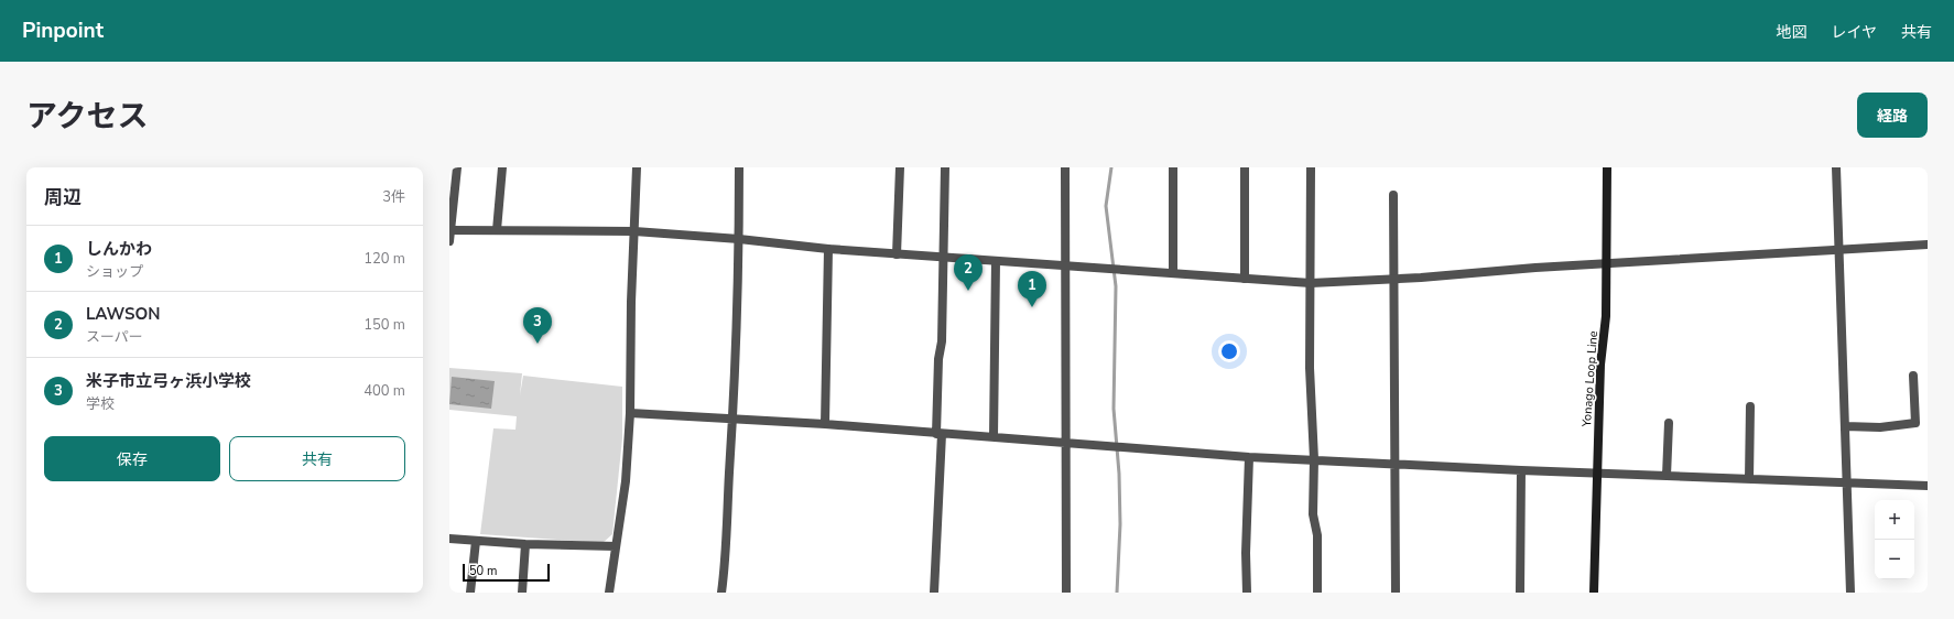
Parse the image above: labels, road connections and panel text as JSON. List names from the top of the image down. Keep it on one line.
{"streets":{"main road":["Yonago Loop Line"]},"scale_bar":"50 m","page":{"header":"Pinpoint","nav":["地図","レイヤ","共有"],"title":"アクセス","buttons":["経路",["保存","共有"]],"heading":["周辺","3件"],"list":[{"mark":"1","name":"しんかわ","note":"ショップ","value":"120 m"},{"mark":"2","name":"LAWSON","note":"スーパー","value":"150 m"},{"mark":"3","name":"米子市立弓ヶ浜小学校","note":"学校","value":"400 m"}],"pins":["2","1","3"],"map_buttons":["+","−"],"scale":"50 m"}}
